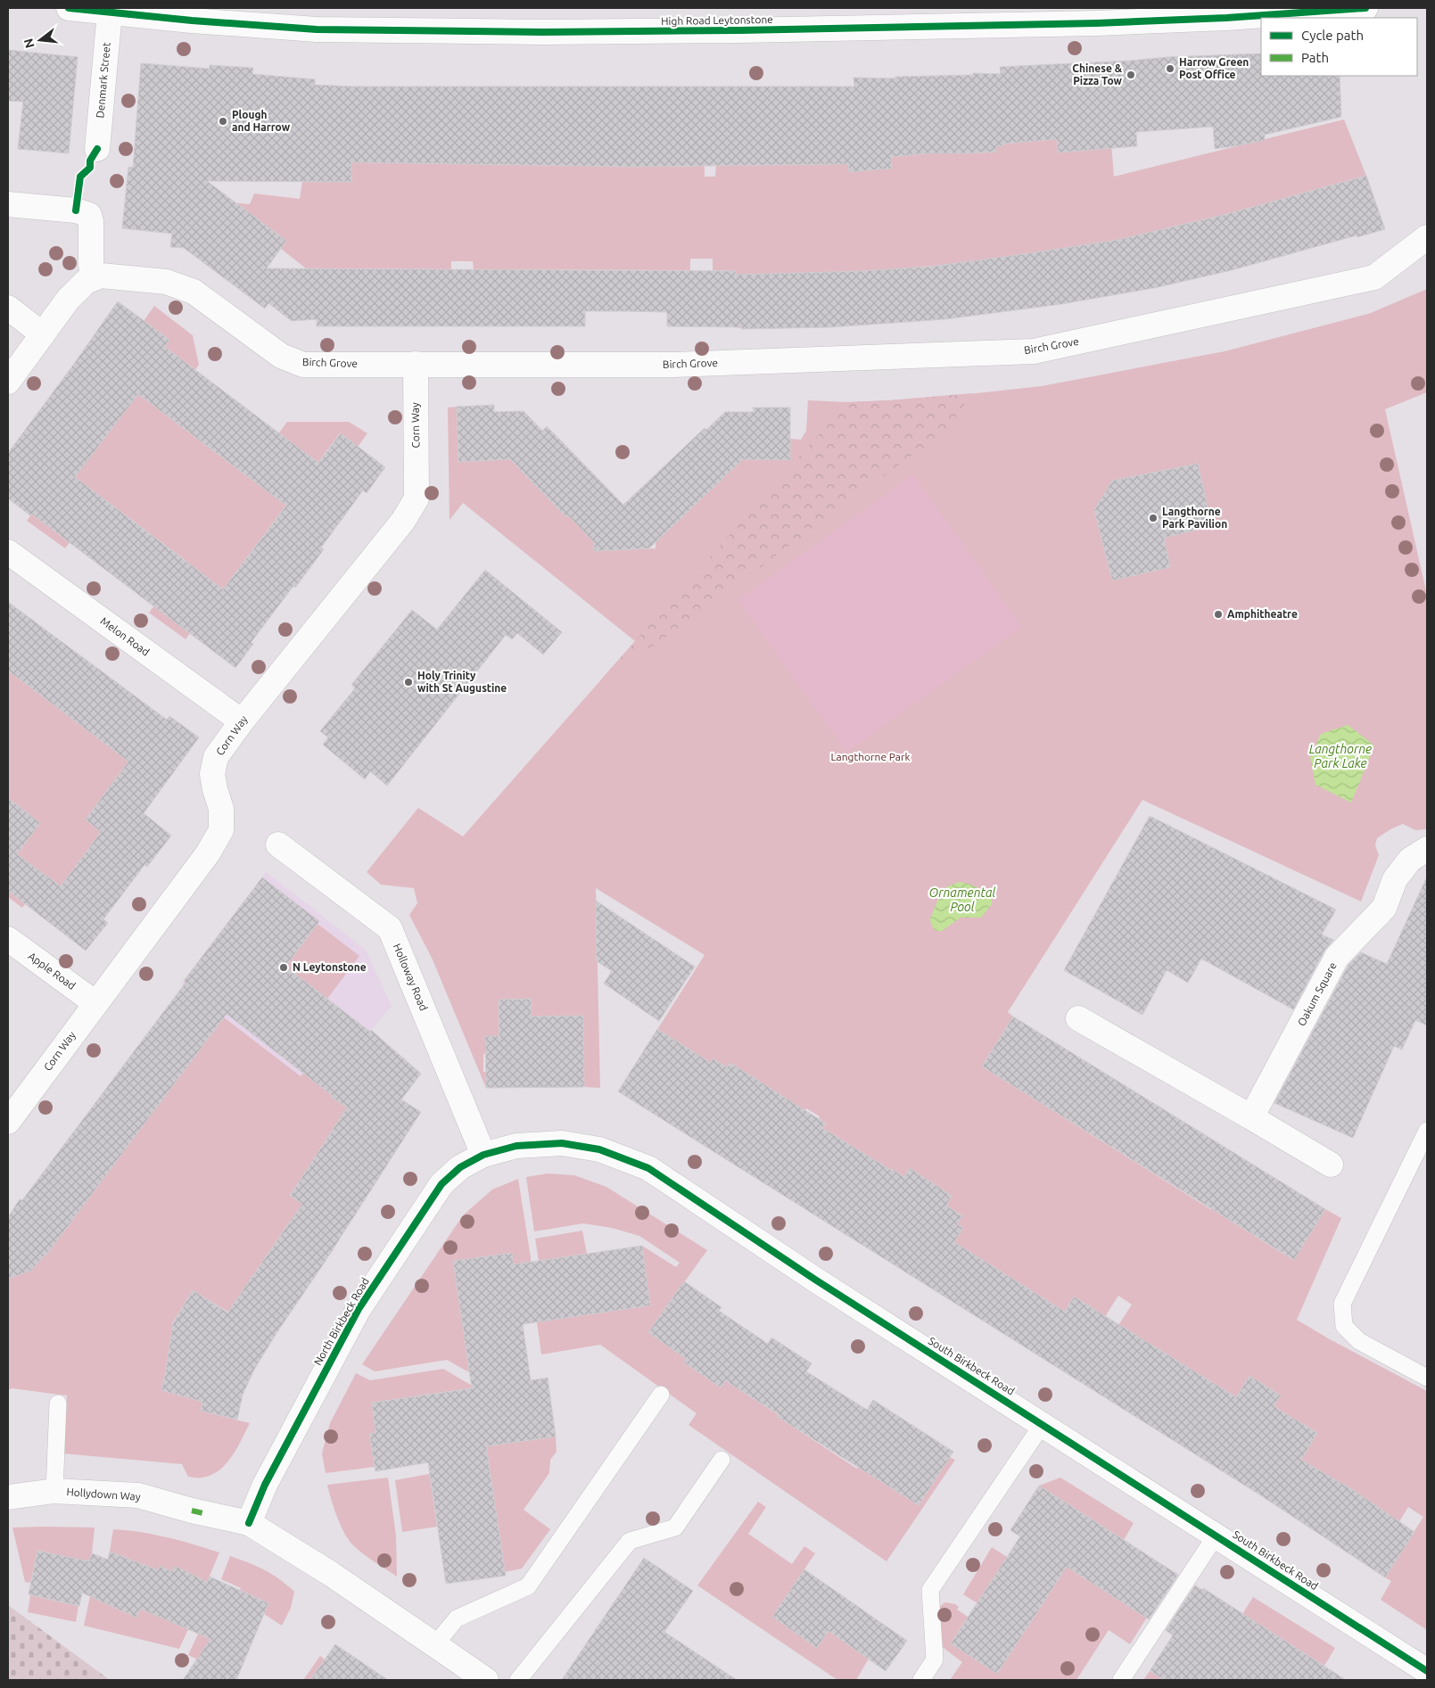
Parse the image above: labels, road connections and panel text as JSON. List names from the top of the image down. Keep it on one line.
{"streets":{"street":["High Road Leytonstone","Denmark Street","Birch Grove","Corn Way","Melon Road","Apple Road","Holloway Road","Oakum Square","North Birkbeck Road","South Birkbeck Road","Hollydown Way"]},"crossings":[["High Road Leytonstone","Denmark Street"],["Birch Grove","Corn Way"],["Corn Way","Melon Road"],["Corn Way","Apple Road"],["Holloway Road","North Birkbeck Road"],["Holloway Road","South Birkbeck Road"],["North Birkbeck Road","South Birkbeck Road"],["North Birkbeck Road","Hollydown Way"]],"water":["Langthorne Park Lake","Ornamental Pool"],"parks":["Langthorne Park"],"places":["Harrow Green Post Office","Chinese & Pizza Tow","Plough and Harrow","Langthorne Park Pavilion","Amphitheatre","Holy Trinity with St Augustine","N Leytonstone"],"legend":["Cycle path","Path"],"north":"left"}
